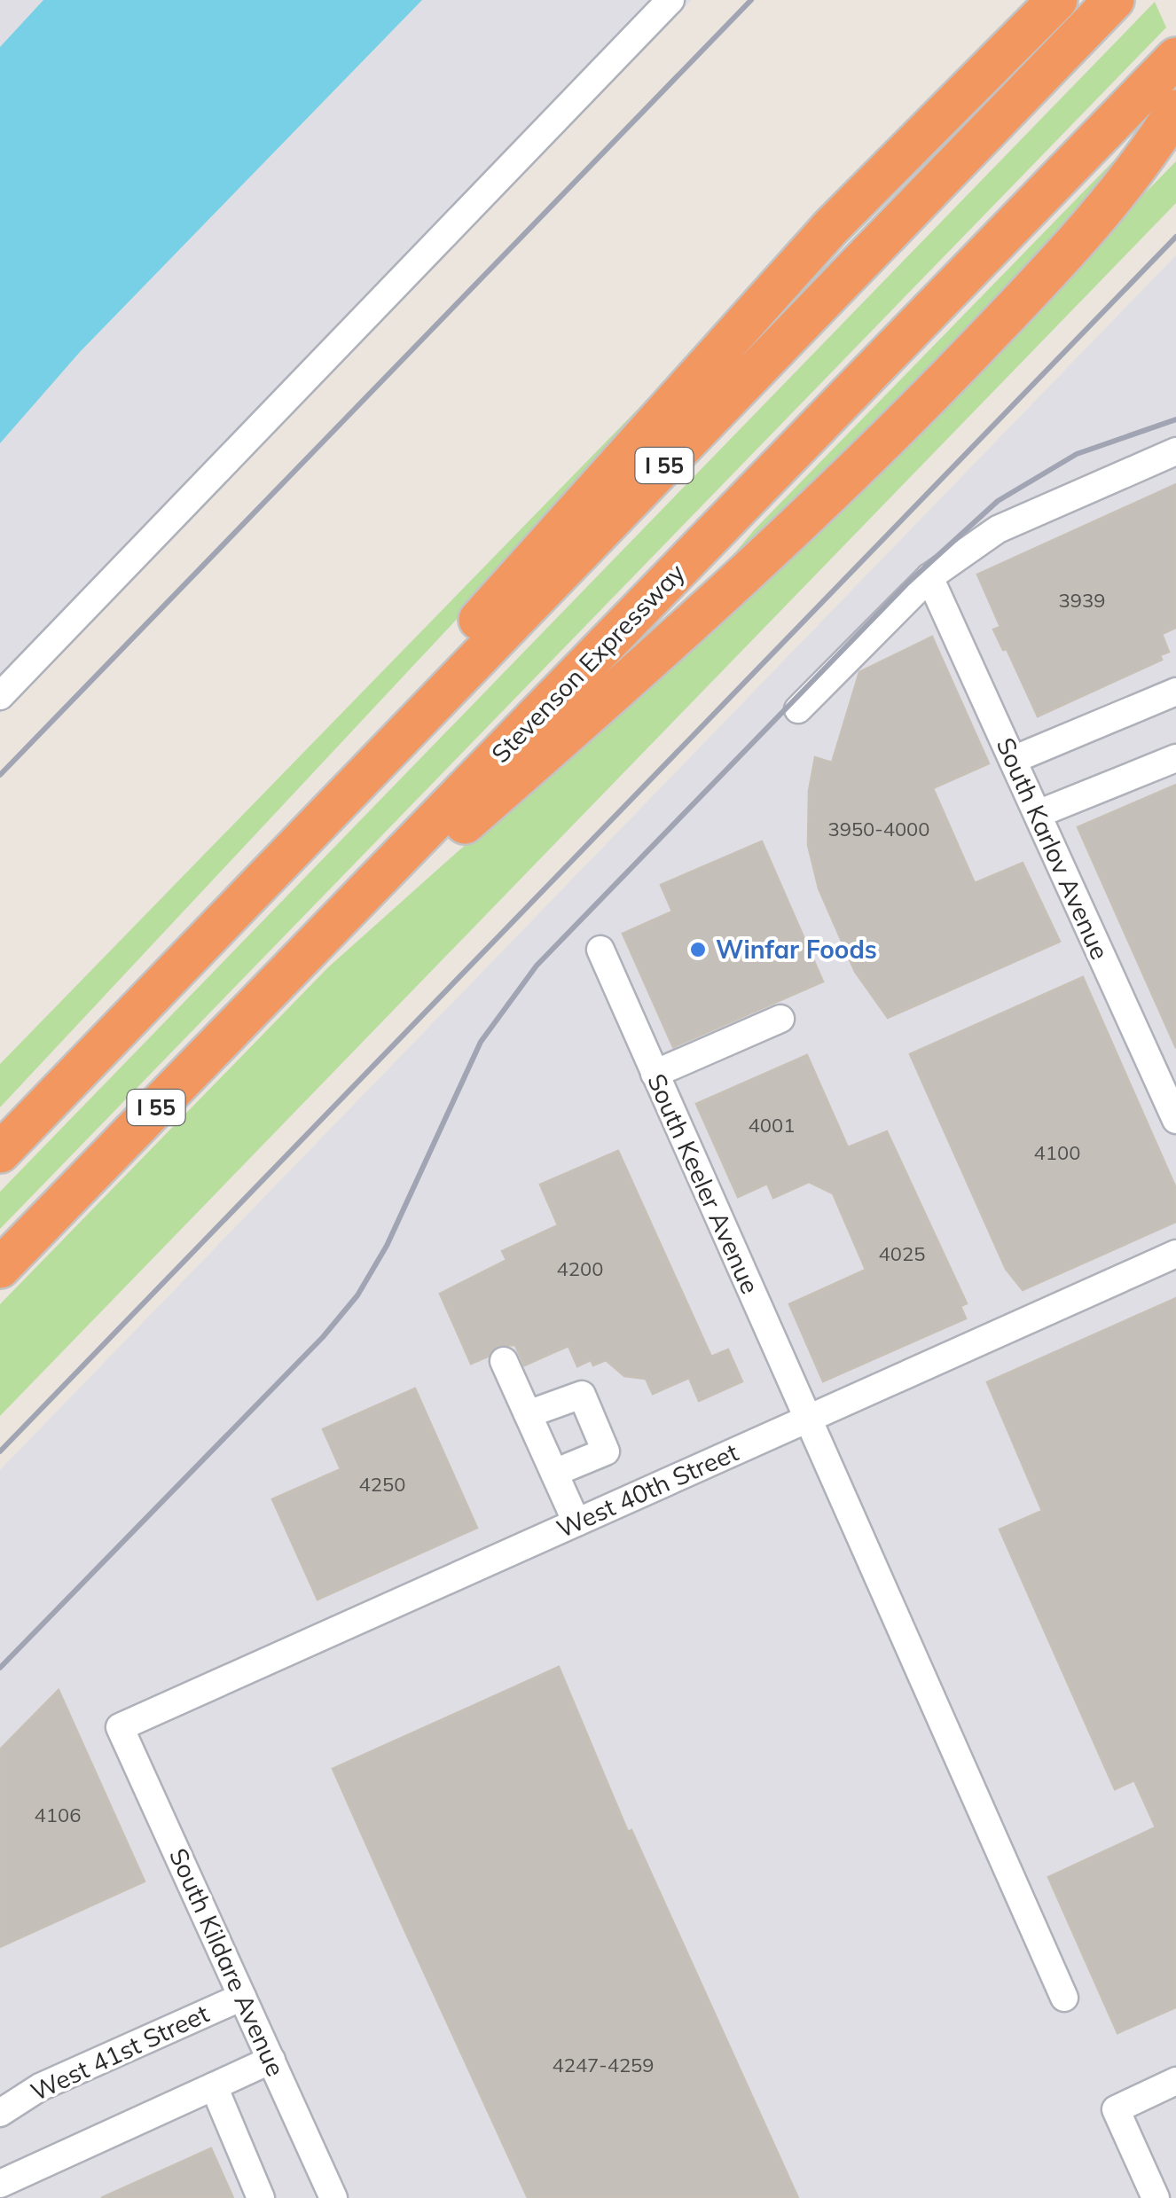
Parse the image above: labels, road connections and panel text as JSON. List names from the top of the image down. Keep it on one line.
{"streets":{"highway":["I 55","Stevenson Expressway"],"street":["South Karlov Avenue","South Keeler Avenue","West 40th Street","South Kildare Avenue","West 41st Street"]},"crossings":[["South Keeler Avenue","West 40th Street"],["West 40th Street","South Kildare Avenue"],["South Kildare Avenue","West 41st Street"]],"places":["Winfar Foods"],"house_numbers":["3939","3950-4000","4001","4100","4025","4200","4250","4106","4247-4259"]}
